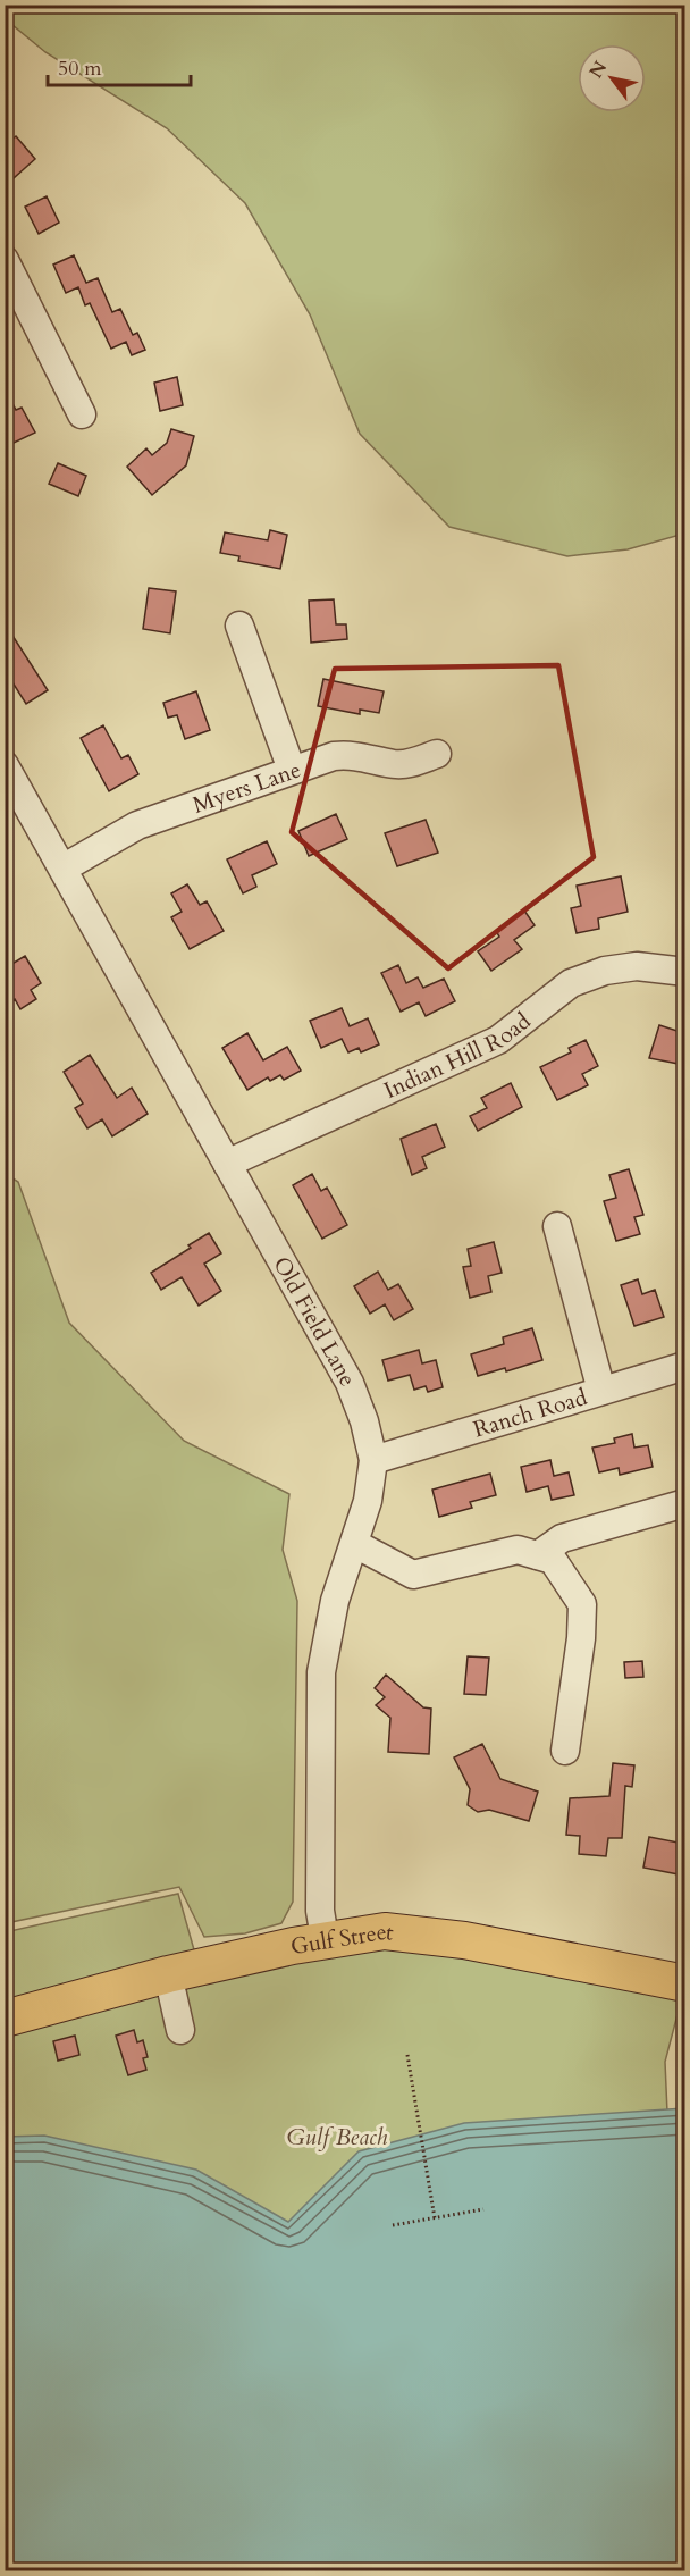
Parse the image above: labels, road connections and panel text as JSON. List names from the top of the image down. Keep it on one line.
{"streets":{"main road":["Gulf Street"],"street":["Myers Lane","Indian Hill Road","Old Field Lane","Ranch Road"]},"crossings":[["Myers Lane","Old Field Lane"],["Indian Hill Road","Old Field Lane"],["Old Field Lane","Ranch Road"],["Old Field Lane","Gulf Street"]],"parks":["Gulf Beach"],"scale_bar":"50 m","north":"top left"}
